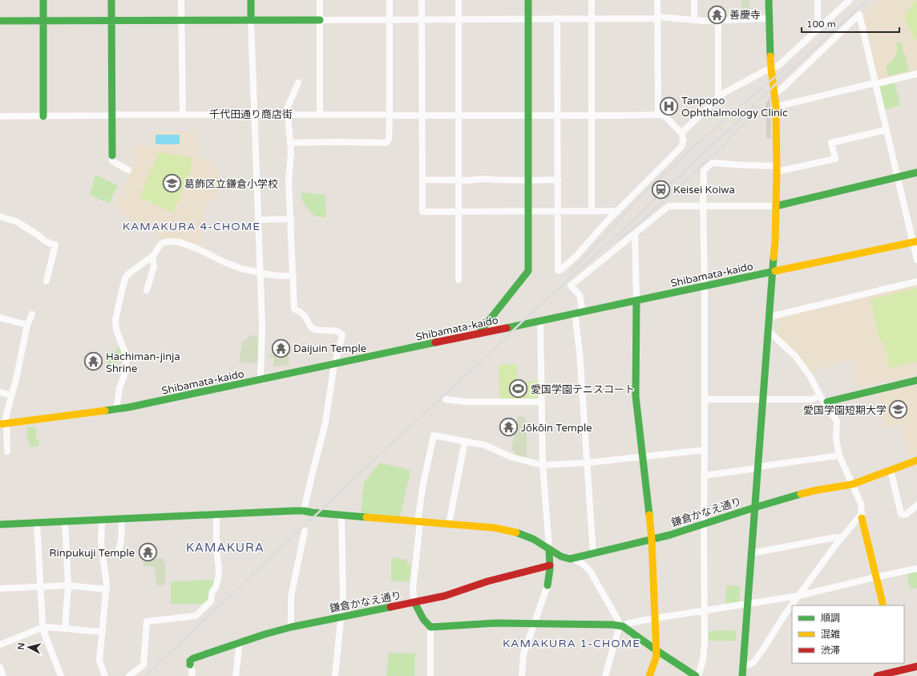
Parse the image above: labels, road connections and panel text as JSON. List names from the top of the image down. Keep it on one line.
{"streets":{"street":["千代田通り商店街","Shibamata-kaido","鎌倉かなえ通り"]},"districts":["KAMAKURA 4-CHOME","KAMAKURA","KAMAKURA 1-CHOME"],"places":{"temple":["善慶寺","Daijuin Temple","Hachiman-jinja Shrine","Jōkōin Temple","Rinpukuji Temple"],"hospital":["Tanpopo Ophthalmology Clinic"],"school or university":["葛飾区立鎌倉小学校","愛国学園短期大学"],"station":["Keisei Koiwa"],"sports":["愛国学園テニスコート"]},"legend":["順調","混雑","渋滞"],"scale_bar":"100 m","north":"left"}
